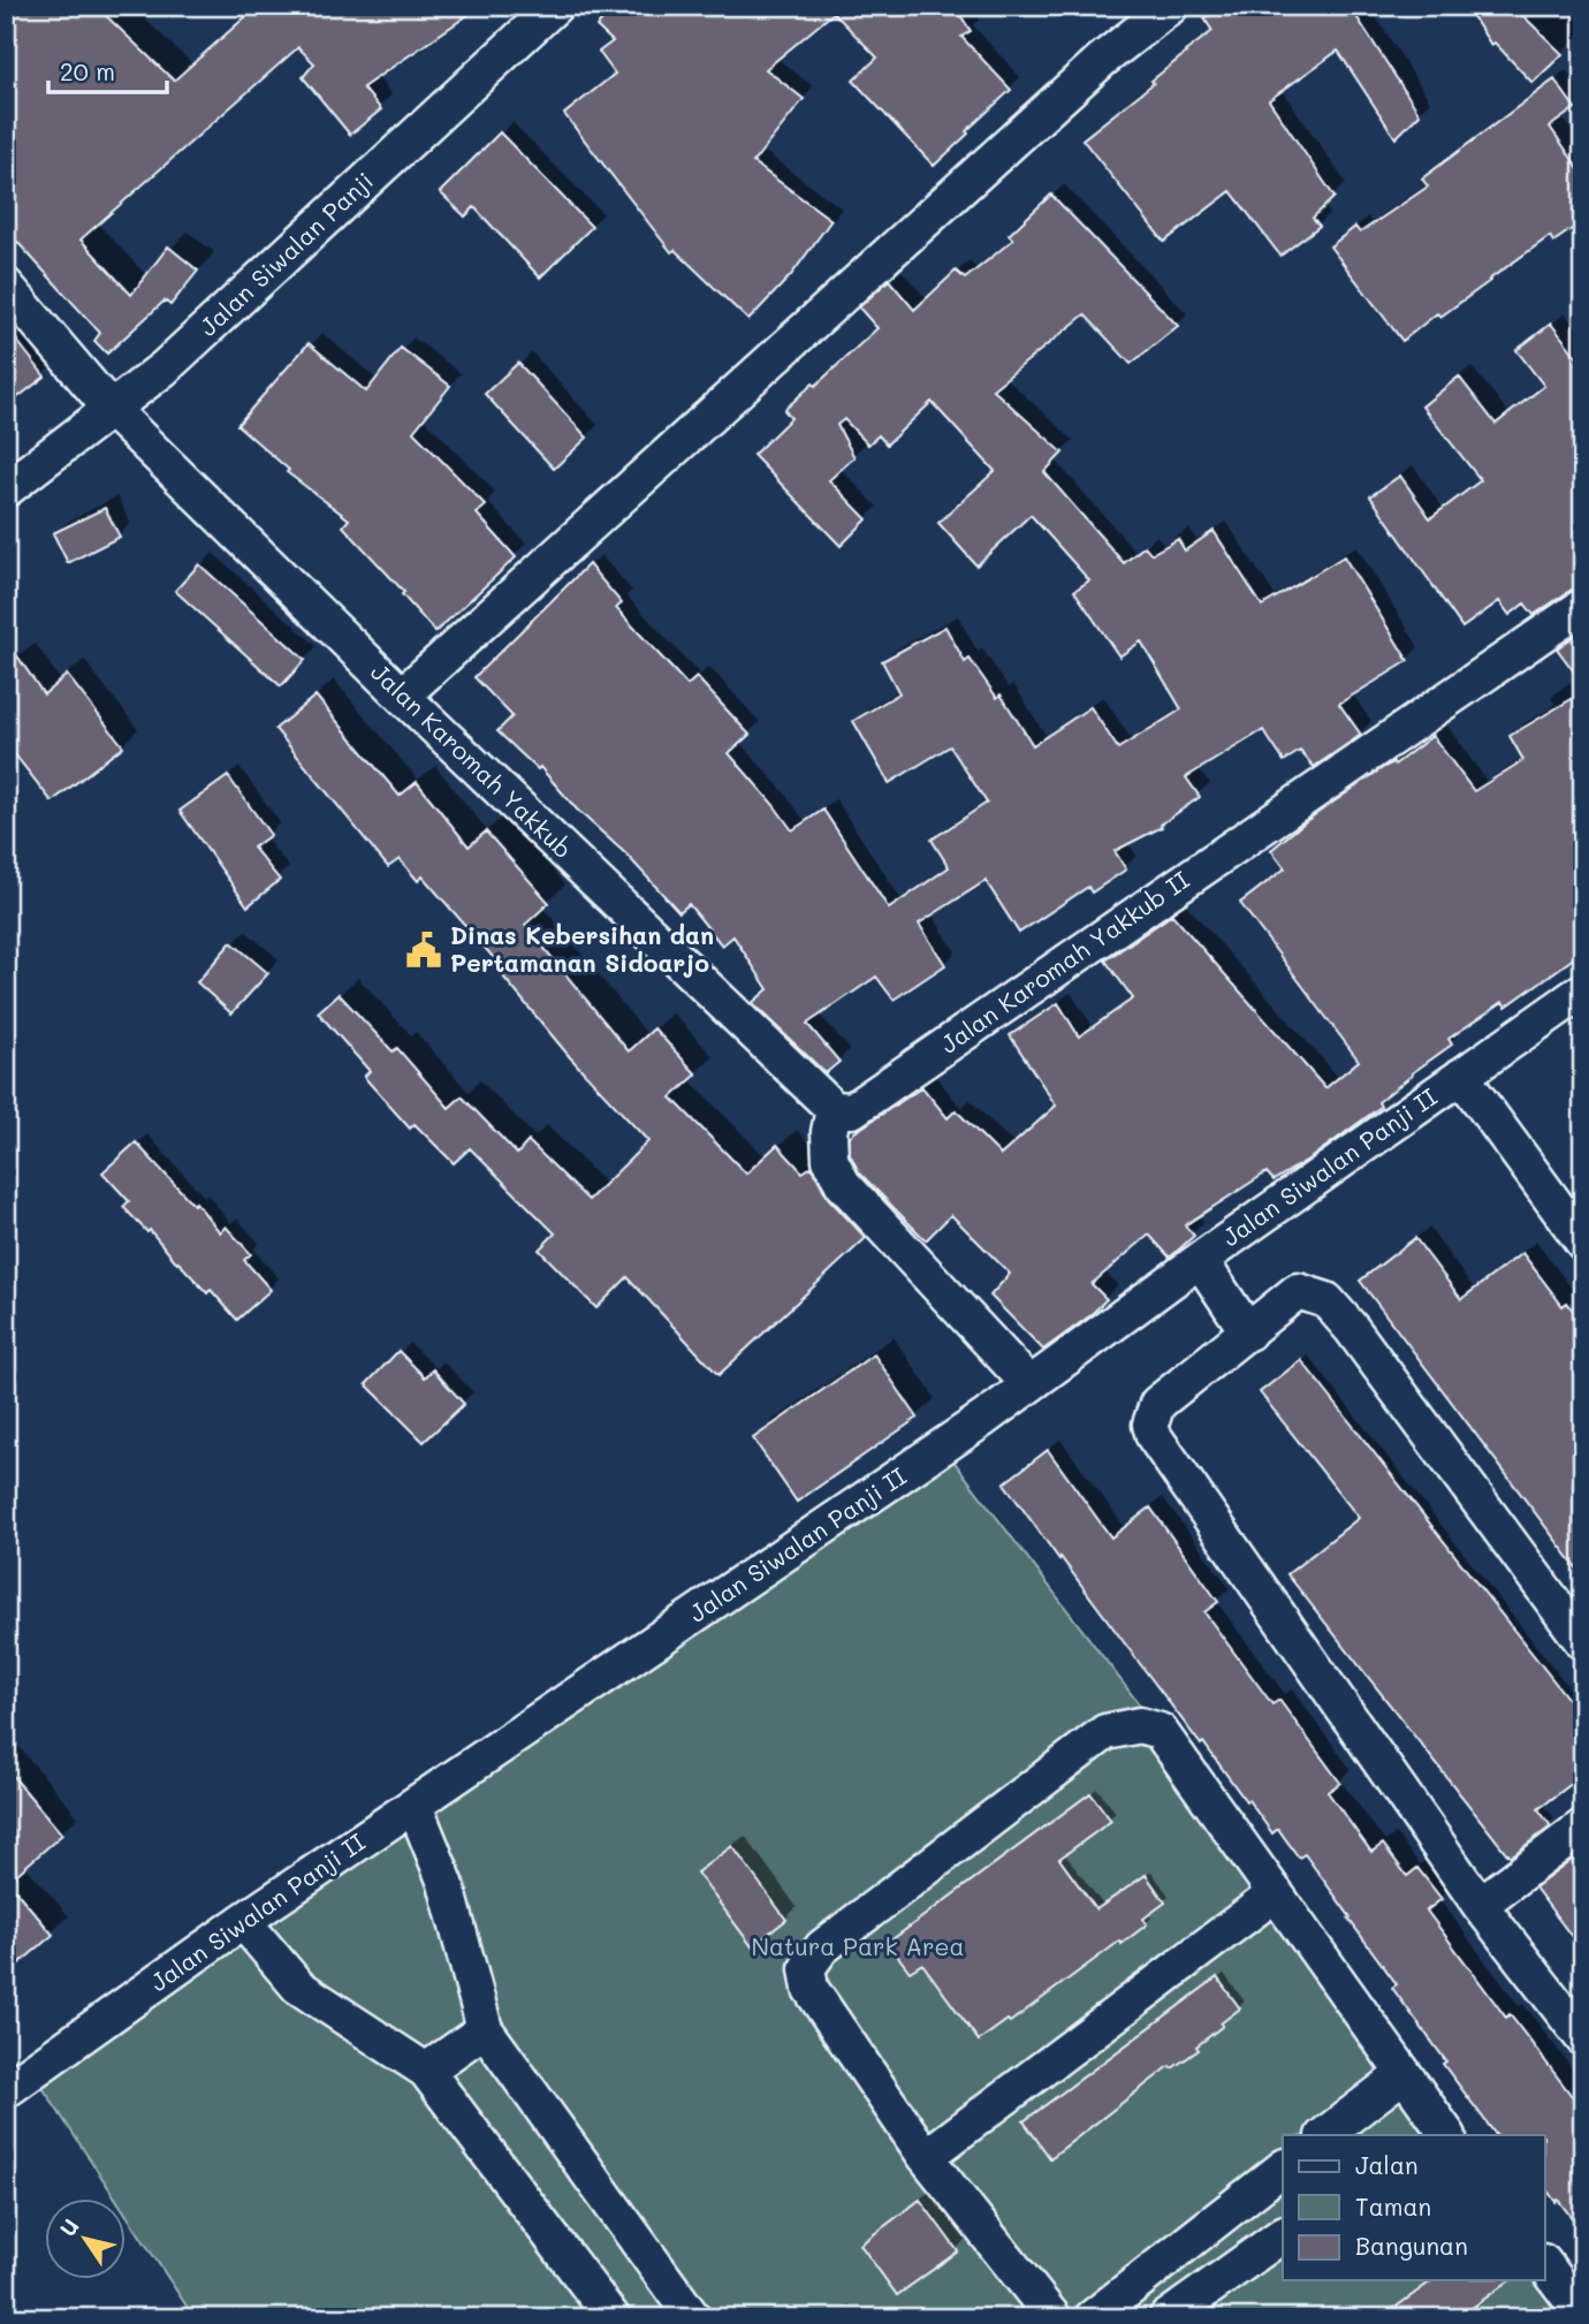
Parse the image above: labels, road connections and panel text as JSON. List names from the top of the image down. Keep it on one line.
{"streets":{"street":["Jalan Siwalan Panji","Jalan Karomah Yakkub","Jalan Karomah Yakkub II","Jalan Siwalan Panji II"]},"crossings":[["Jalan Siwalan Panji","Jalan Karomah Yakkub"],["Jalan Karomah Yakkub","Jalan Karomah Yakkub II"]],"parks":["Natura Park Area"],"places":{"public building":["Dinas Kebersihan dan Pertamanan Sidoarjo"]},"legend":["Jalan","Taman","Bangunan"],"scale_bar":"20 m","north":"top left"}
